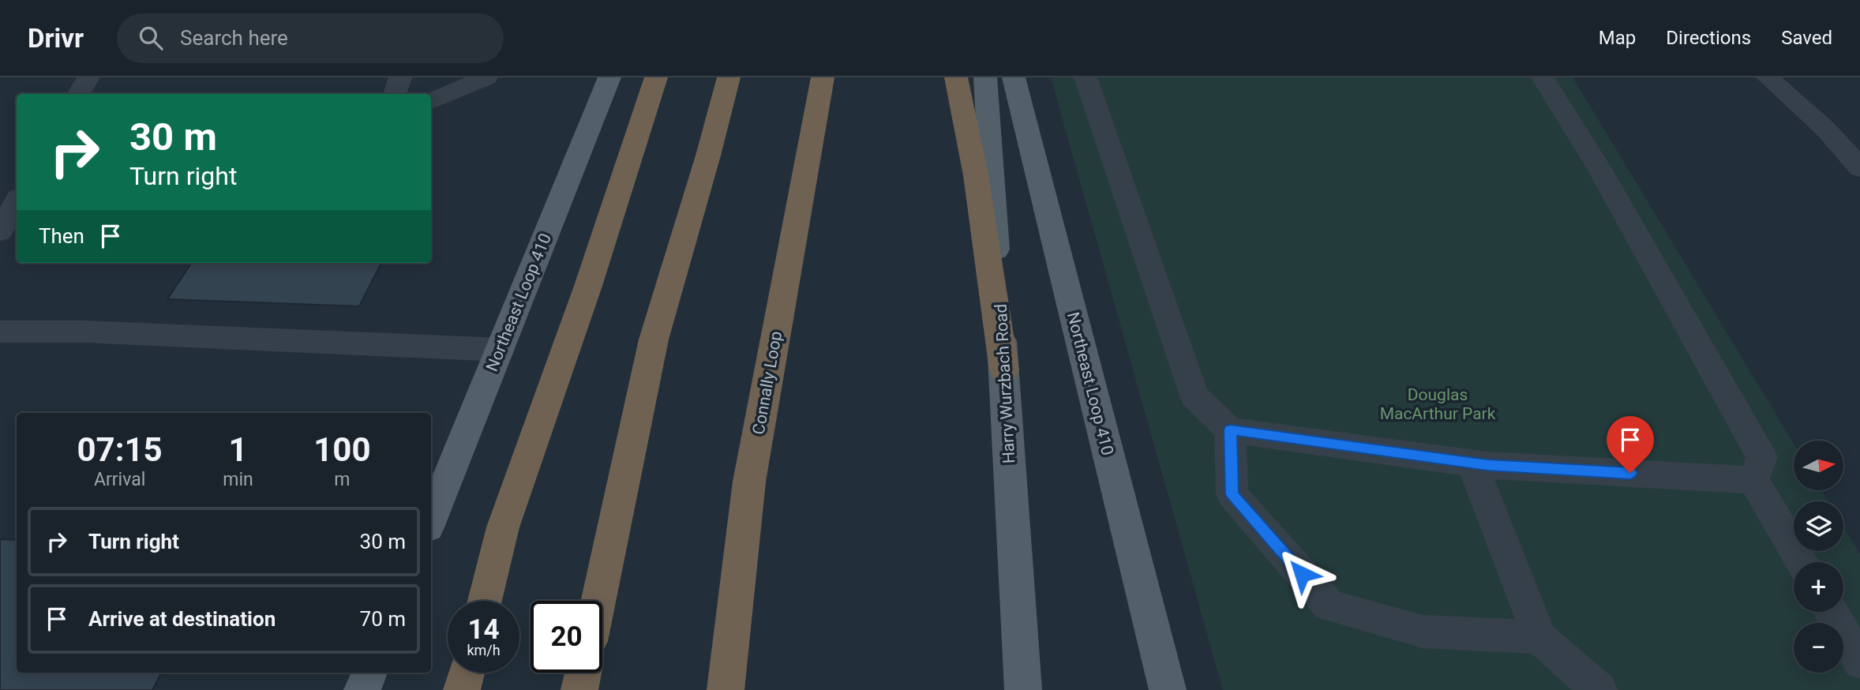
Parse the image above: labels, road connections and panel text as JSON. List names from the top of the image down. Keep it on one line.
{"streets":{"highway":["Connally Loop"],"main road":["Northeast Loop 410","Harry Wurzbach Road"]},"parks":["Douglas MacArthur Park"],"north":"right","page":{"header":"Drivr","search":"Search here","nav":["Map","Directions","Saved"],"turn":["30 m","Turn right"],"then":"Then","eta":["07:15","Arrival","1","min","100","m"],"map_buttons":["+","−"],"list":[{"name":"Turn right","value":"30 m"},{"name":"Arrive at destination","value":"70 m"}],"speed":"14 km/h","limit":"20"}}
